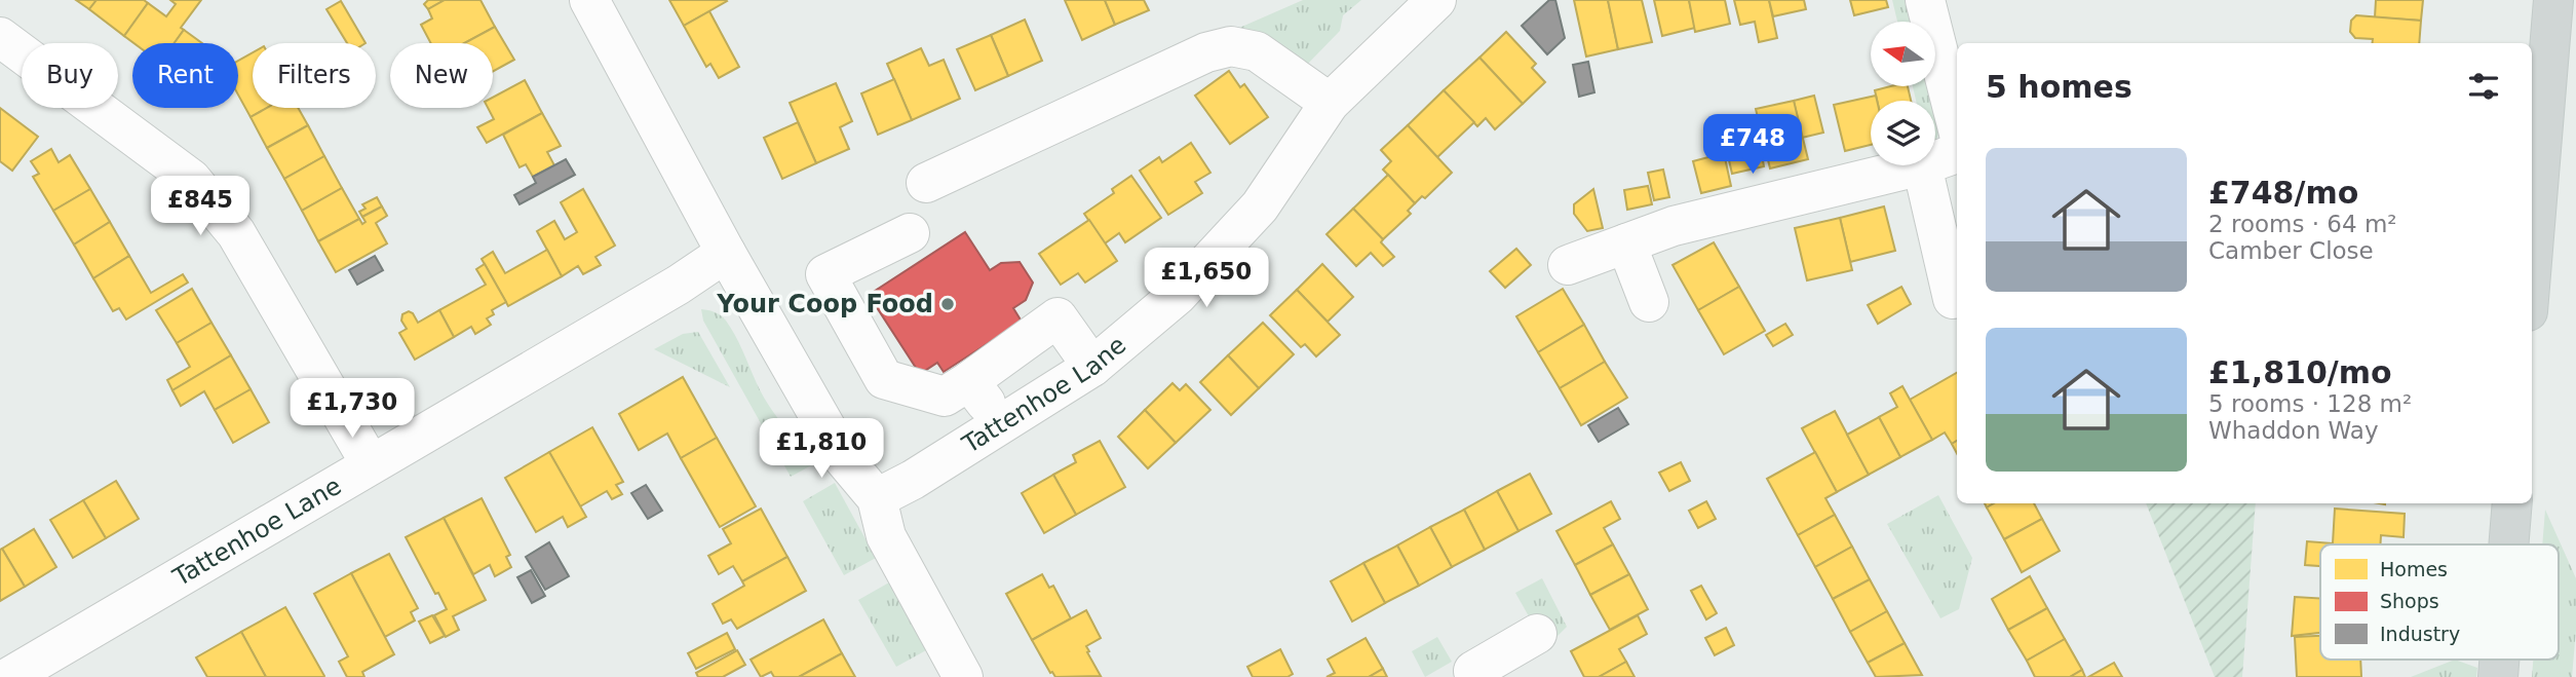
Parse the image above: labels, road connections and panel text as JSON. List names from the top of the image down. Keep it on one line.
{"streets":{"street":["Tattenhoe Lane"]},"places":["Your Coop Food"],"legend":["Homes","Shops","Industry"],"north":"left","page":{"chip":["Buy","Rent","Filters","New"],"heading":"5 homes","price":["£748","£845","£1,650","£1,730","£1,810"],"list":[{"name":"£748/mo","note":"2 rooms · 64 m² · Camber Close"},{"name":"£1,810/mo","note":"5 rooms · 128 m² · Whaddon Way"}]}}
